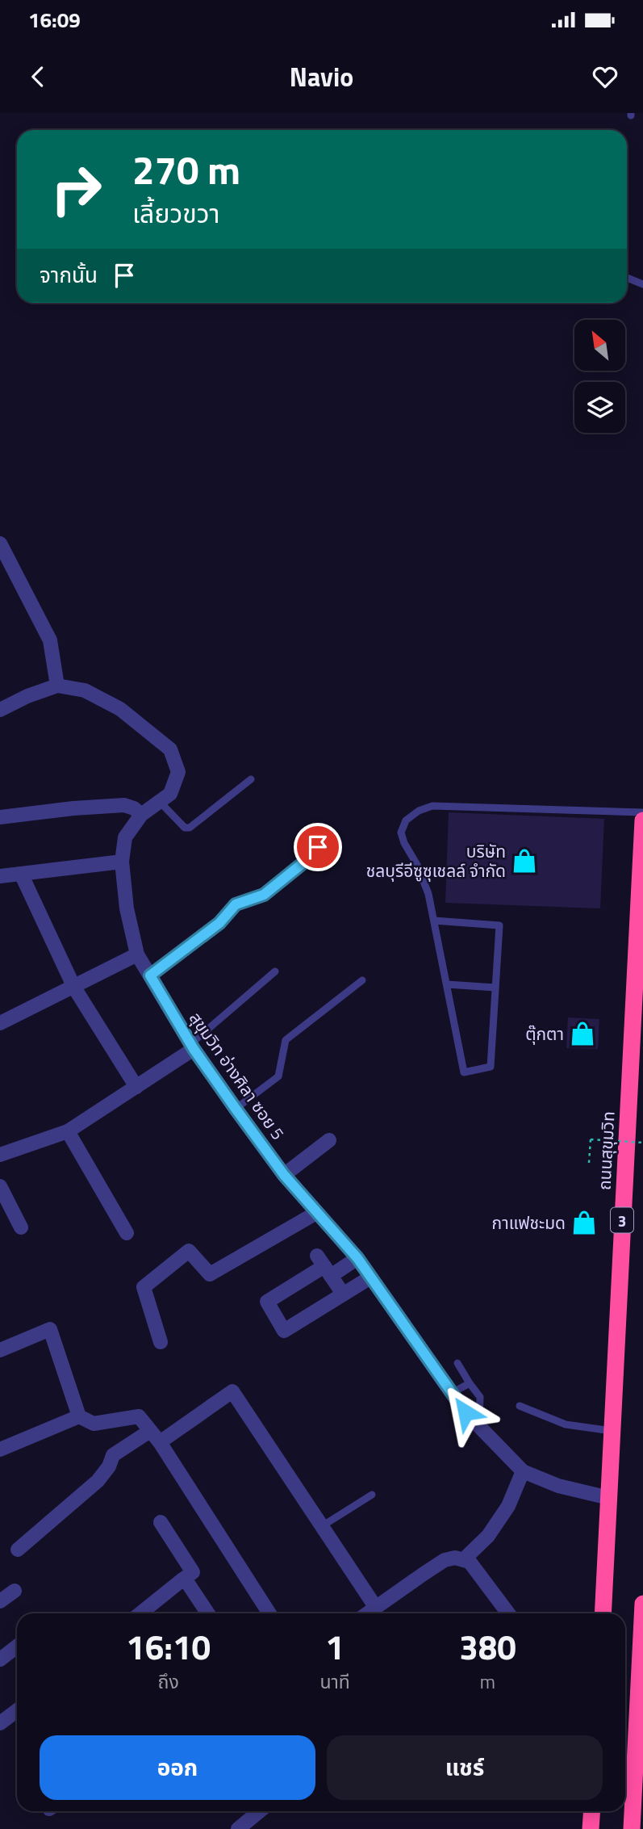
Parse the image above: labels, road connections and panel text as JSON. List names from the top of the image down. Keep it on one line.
{"streets":{"highway":["ถนนสุขุมวิท","3"],"street":["สุขุมวิท อ่างศิลา ซอย 5"]},"crossings":[["สุขุมวิท อ่างศิลา ซอย 5","ถนนสุขุมวิท"]],"places":{"shop":["บริษัท ชลบุรีอีซูซุเชลล์ จำกัด","ตุ๊กตา","กาแฟชะมด"]},"north":"top left","page":{"status":"16:09","header":"Navio","turn":["270 m","เลี้ยวขวา"],"then":"จากนั้น","eta":["16:10","ถึง","1","นาที","380","m"],"buttons":["ออก","แชร์"]}}
